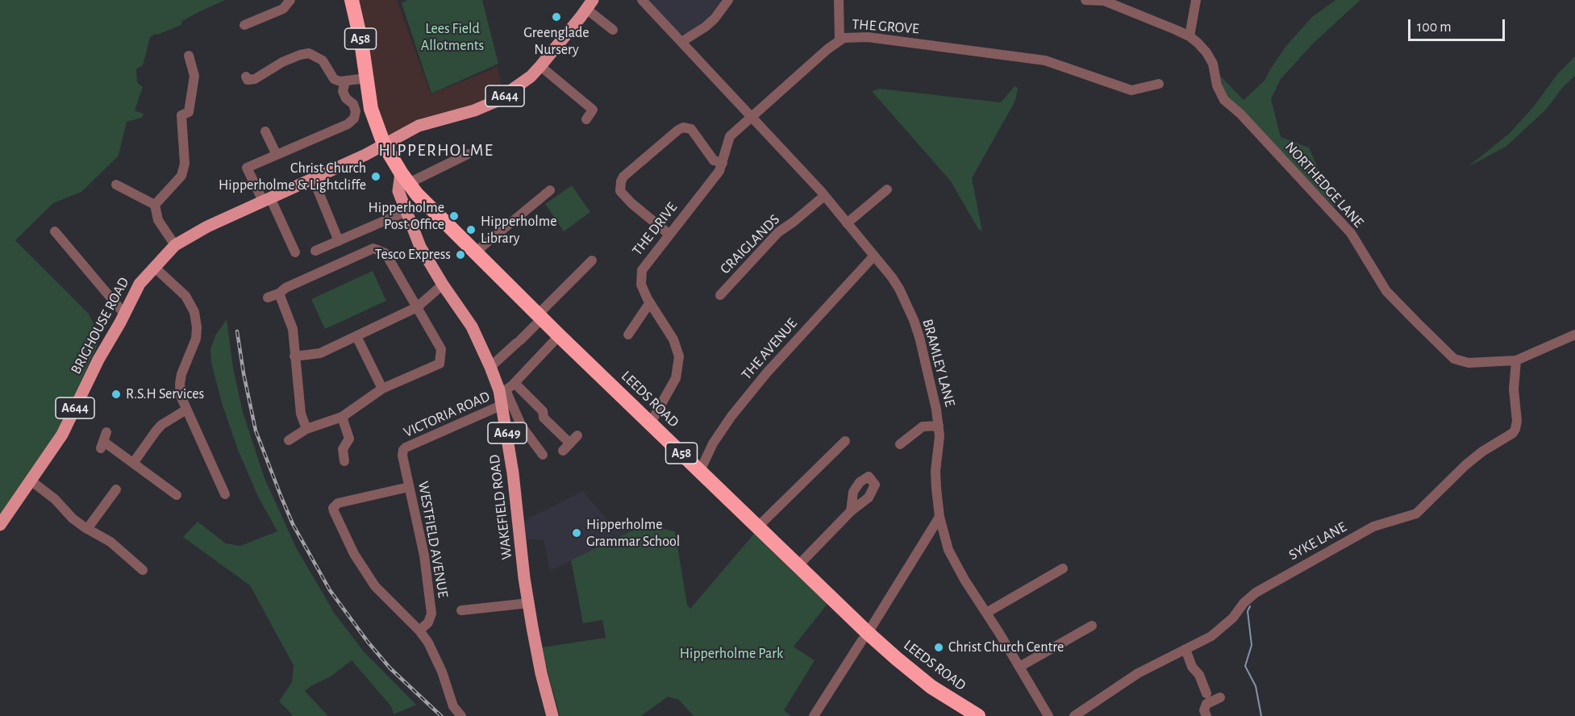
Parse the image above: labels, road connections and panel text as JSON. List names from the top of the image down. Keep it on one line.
{"streets":{"highway":["A58","LEEDS ROAD"],"main road":["A644","BRIGHOUSE ROAD","A649","WAKEFIELD ROAD"],"street":["THE GROVE","NORTHEDGE LANE","THE DRIVE","CRAIGLANDS","THE AVENUE","BRAMLEY LANE","VICTORIA ROAD","WESTFIELD AVENUE","SYKE LANE"]},"crossings":[["THE GROVE","THE DRIVE"],["THE GROVE","BRAMLEY LANE"],["A58","A644"],["A58","BRIGHOUSE ROAD"],["A58","LEEDS ROAD"],["A644","BRIGHOUSE ROAD"],["A644","LEEDS ROAD"],["NORTHEDGE LANE","SYKE LANE"],["THE DRIVE","BRAMLEY LANE"],["THE DRIVE","LEEDS ROAD"],["CRAIGLANDS","BRAMLEY LANE"],["BRIGHOUSE ROAD","LEEDS ROAD"],["THE AVENUE","BRAMLEY LANE"],["THE AVENUE","LEEDS ROAD"],["LEEDS ROAD","WAKEFIELD ROAD"],["VICTORIA ROAD","WAKEFIELD ROAD"],["VICTORIA ROAD","WESTFIELD AVENUE"]],"districts":["HIPPERHOLME"],"parks":["Lees Field Allotments","Hipperholme Park"],"places":["Greenglade Nursery","Christ Church Hipperholme & Lightcliffe","Hipperholme Post Office","Hipperholme Library","Tesco Express","R.S.H Services","Hipperholme Grammar School","Christ Church Centre"],"scale_bar":"100 m"}
